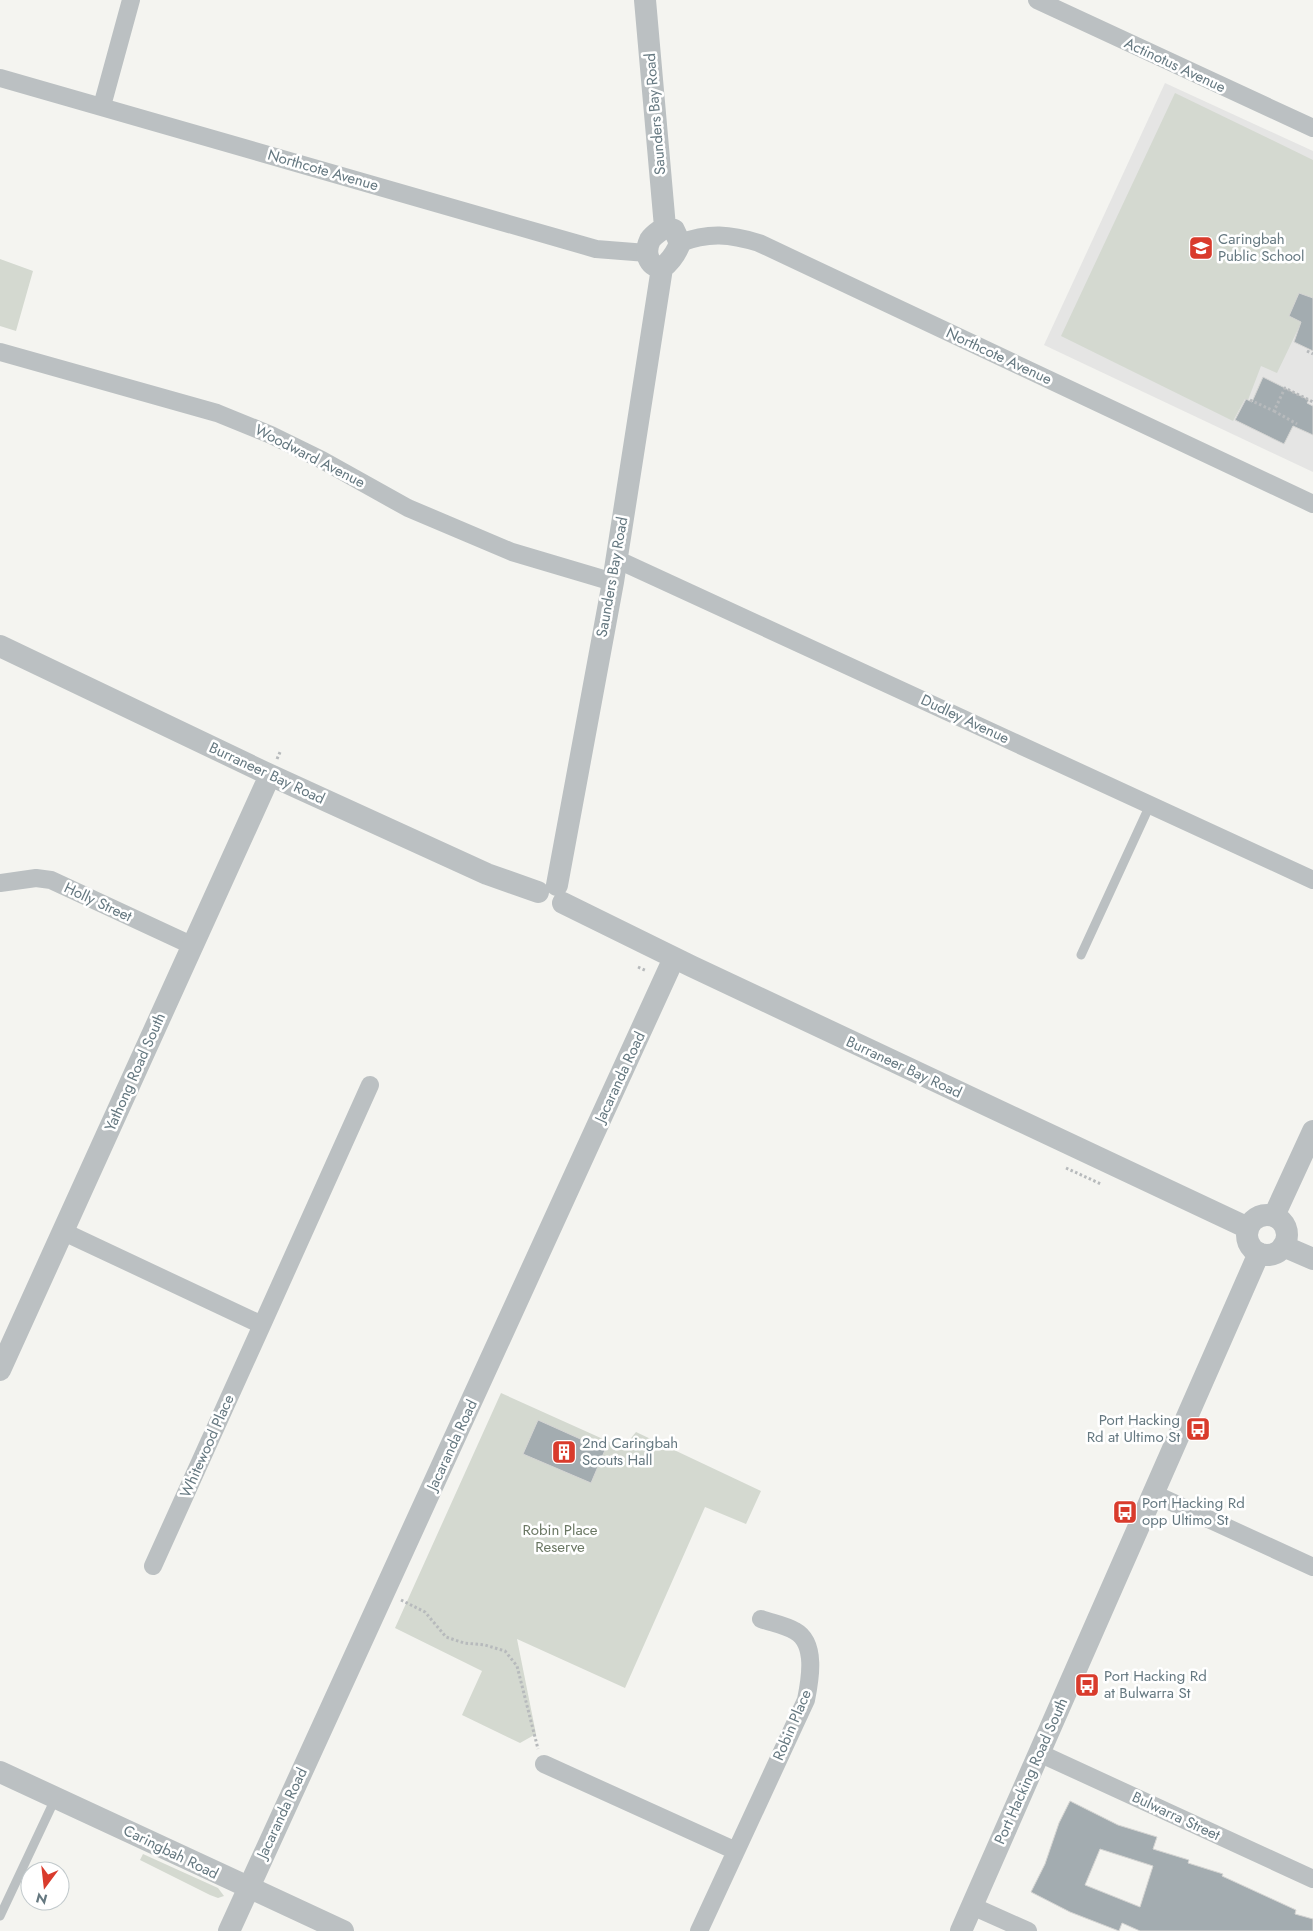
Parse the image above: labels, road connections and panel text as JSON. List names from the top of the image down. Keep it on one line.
{"streets":{"street":["Actinotus Avenue","Saunders Bay Road","Northcote Avenue","Woodward Avenue","Dudley Avenue","Burraneer Bay Road","Holly Street","Yathong Road South","Jacaranda Road","Whitewood Place","Robin Place","Port Hacking Road South","Bulwarra Street","Caringbah Road"]},"crossings":[["Saunders Bay Road","Northcote Avenue"],["Saunders Bay Road","Woodward Avenue"],["Saunders Bay Road","Dudley Avenue"],["Saunders Bay Road","Burraneer Bay Road"],["Burraneer Bay Road","Yathong Road South"],["Burraneer Bay Road","Jacaranda Road"],["Burraneer Bay Road","Port Hacking Road South"],["Holly Street","Yathong Road South"],["Jacaranda Road","Caringbah Road"],["Port Hacking Road South","Bulwarra Street"]],"parks":["Robin Place Reserve"],"places":{"school or university":["Caringbah Public School"],"bus stop":["Port Hacking Rd at Ultimo St","Port Hacking Rd opp Ultimo St","Port Hacking Rd at Bulwarra St"],"building":["2nd Caringbah Scouts Hall"]},"north":"bottom"}
